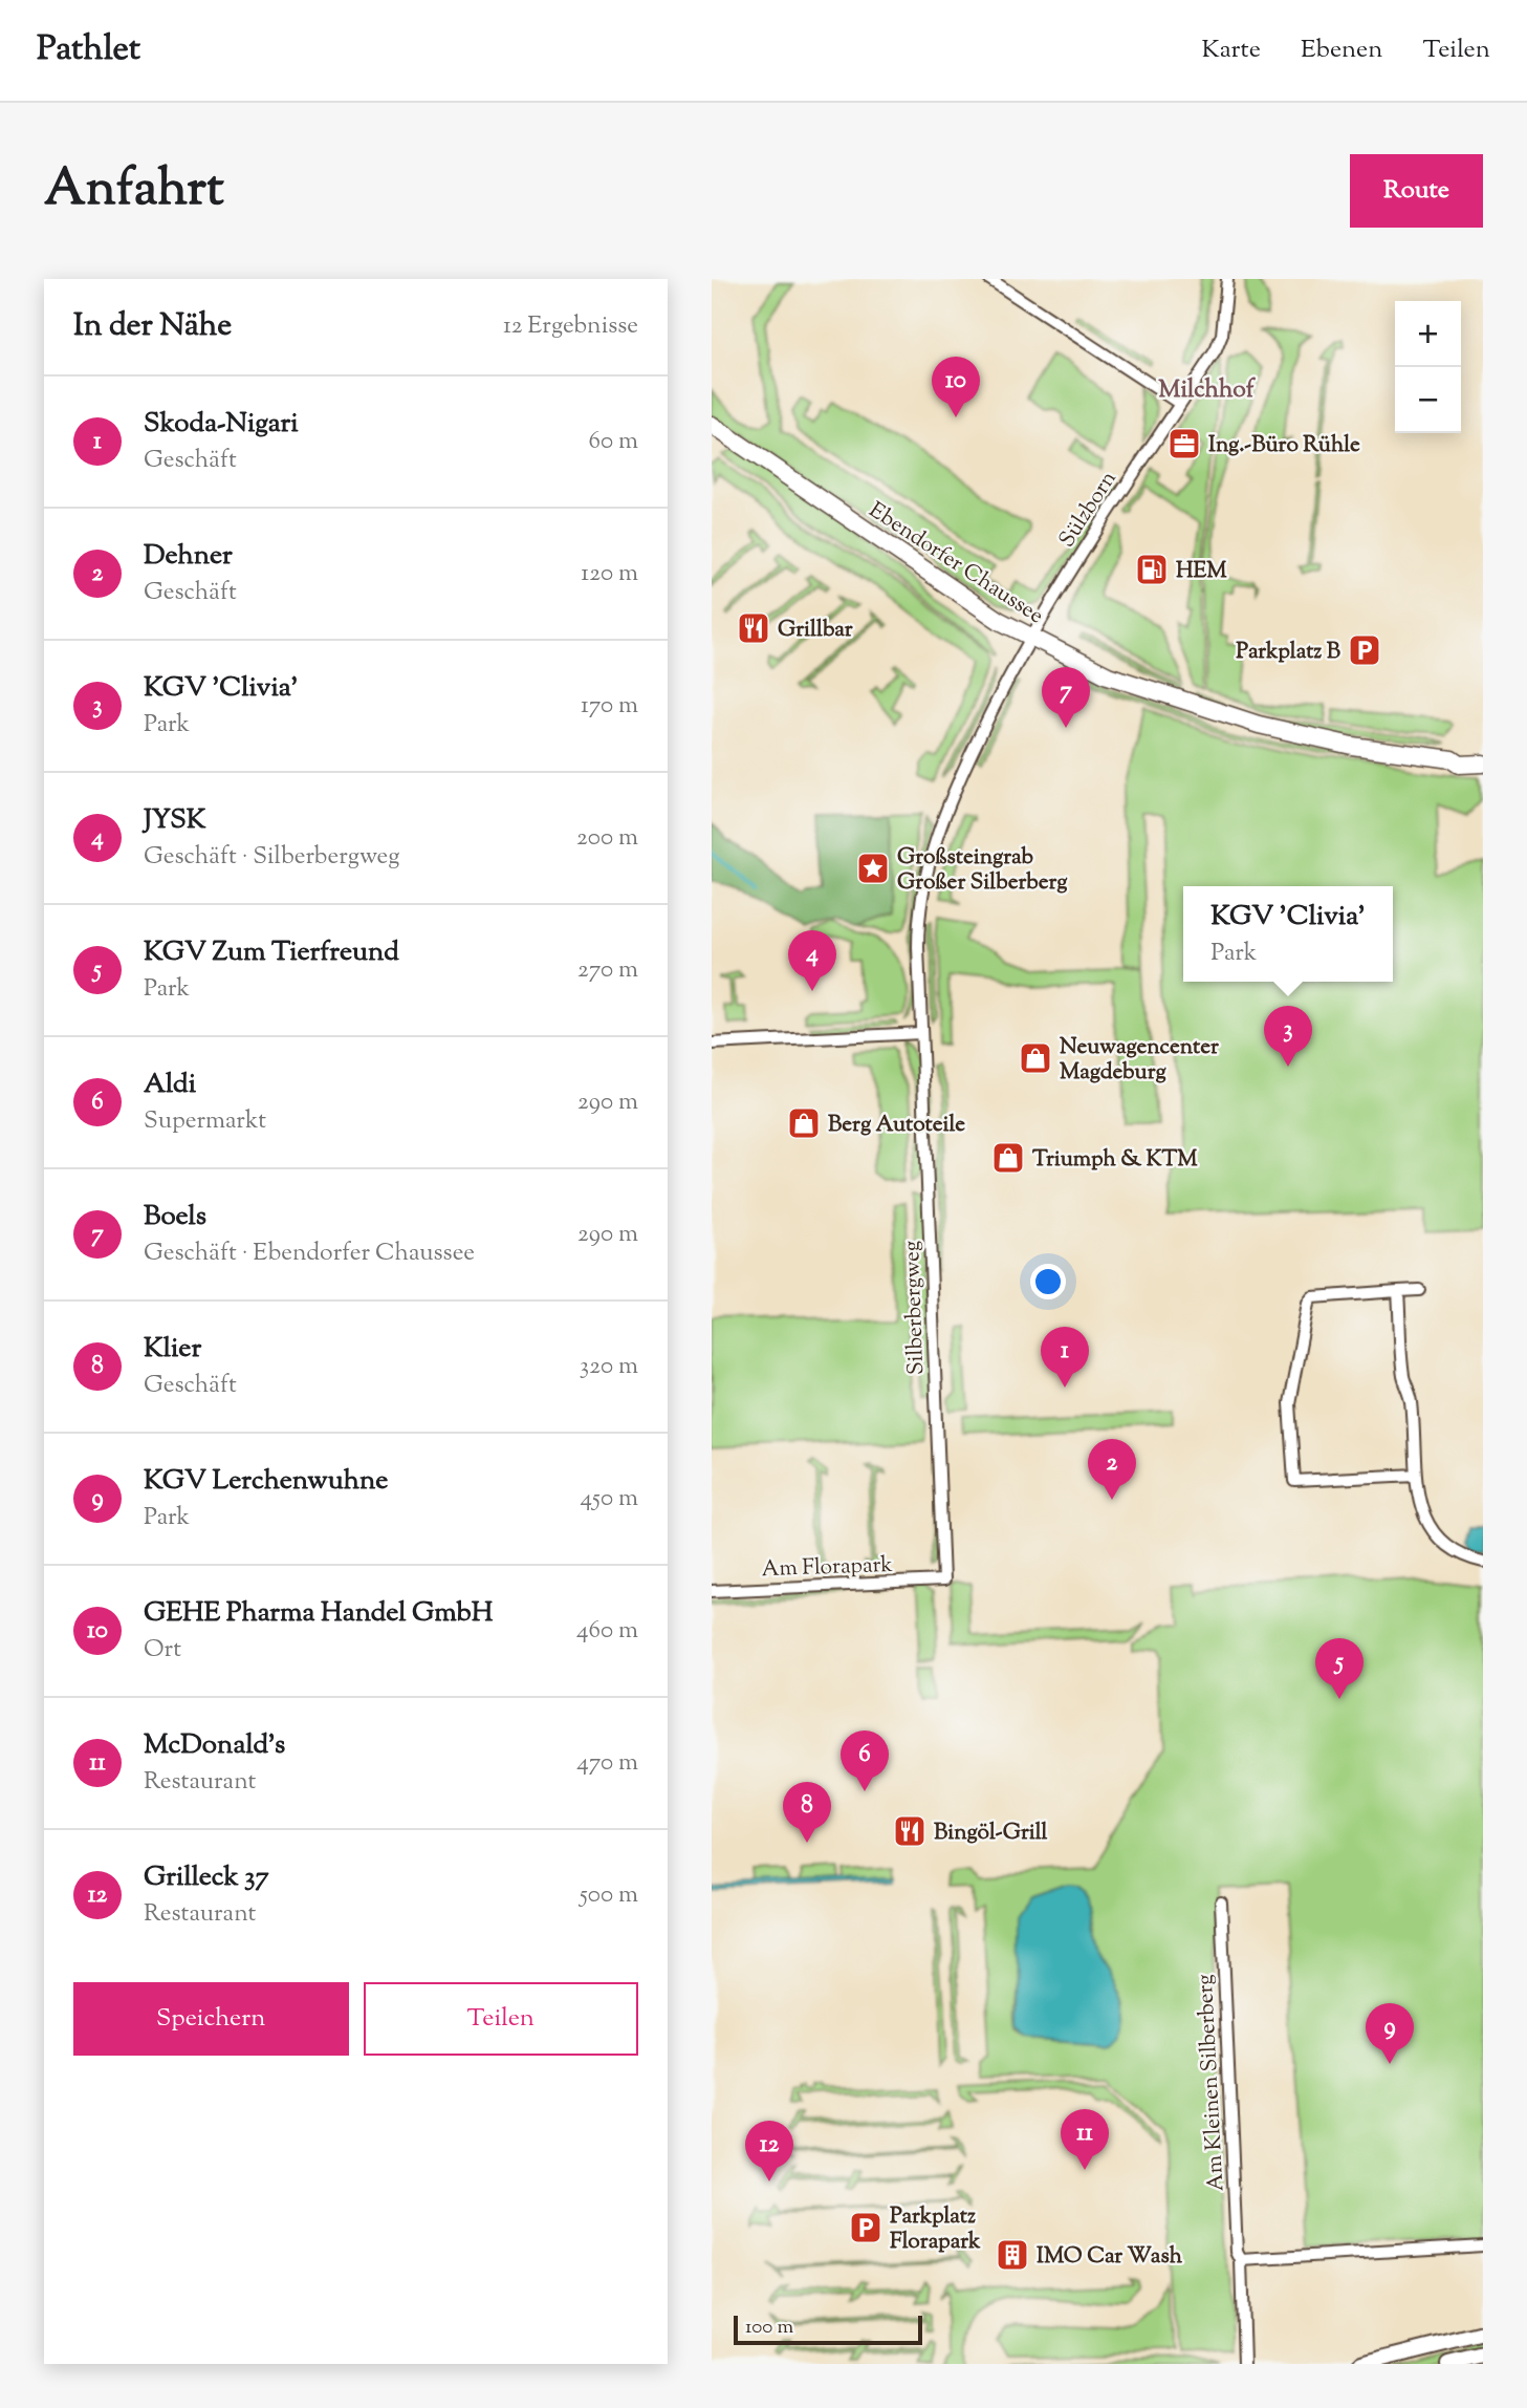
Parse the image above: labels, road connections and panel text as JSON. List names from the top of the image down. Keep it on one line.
{"streets":{"main road":["Ebendorfer Chaussee"],"street":["Sülzborn","Silberbergweg","Am Florapark","Am Kleinen Silberberg"]},"crossings":[["Sülzborn","Ebendorfer Chaussee"],["Sülzborn","Silberbergweg"],["Ebendorfer Chaussee","Silberbergweg"],["Silberbergweg","Am Florapark"]],"districts":["Milchhof"],"places":{"office":["Ing.-Büro Rühle"],"fuel station":["HEM"],"restaurant":["Grillbar","Bingöl-Grill"],"parking":["Parkplatz B","Parkplatz Florapark"],"place":["Großsteingrab Großer Silberberg"],"shop":["Neuwagencenter Magdeburg","Berg Autoteile","Triumph & KTM"],"building":["IMO Car Wash"]},"scale_bar":"100 m","page":{"header":"Pathlet","nav":["Karte","Ebenen","Teilen"],"title":"Anfahrt","buttons":["Route",["Speichern","Teilen"]],"heading":["In der Nähe","12 Ergebnisse"],"map_buttons":["+","−"],"pins":["10","7","4","3","1","2","5","6","8","9","11","12"],"list":[{"mark":"1","name":"Skoda-Nigari","note":"Geschäft","value":"60 m"},{"mark":"2","name":"Dehner","note":"Geschäft","value":"120 m"},{"mark":"3","name":"KGV 'Clivia'","note":"Park","value":"170 m"},{"mark":"4","name":"JYSK","note":"Geschäft · Silberbergweg","value":"200 m"},{"mark":"5","name":"KGV Zum Tierfreund","note":"Park","value":"270 m"},{"mark":"6","name":"Aldi","note":"Supermarkt","value":"290 m"},{"mark":"7","name":"Boels","note":"Geschäft · Ebendorfer Chaussee","value":"290 m"},{"mark":"8","name":"Klier","note":"Geschäft","value":"320 m"},{"mark":"9","name":"KGV Lerchenwuhne","note":"Park","value":"450 m"},{"mark":"10","name":"GEHE Pharma Handel GmbH","note":"Ort","value":"460 m"},{"mark":"11","name":"McDonald's","note":"Restaurant","value":"470 m"},{"mark":"12","name":"Grilleck 37","note":"Restaurant","value":"500 m"}],"popup":["KGV 'Clivia'","Park"],"scale":"100 m"}}
